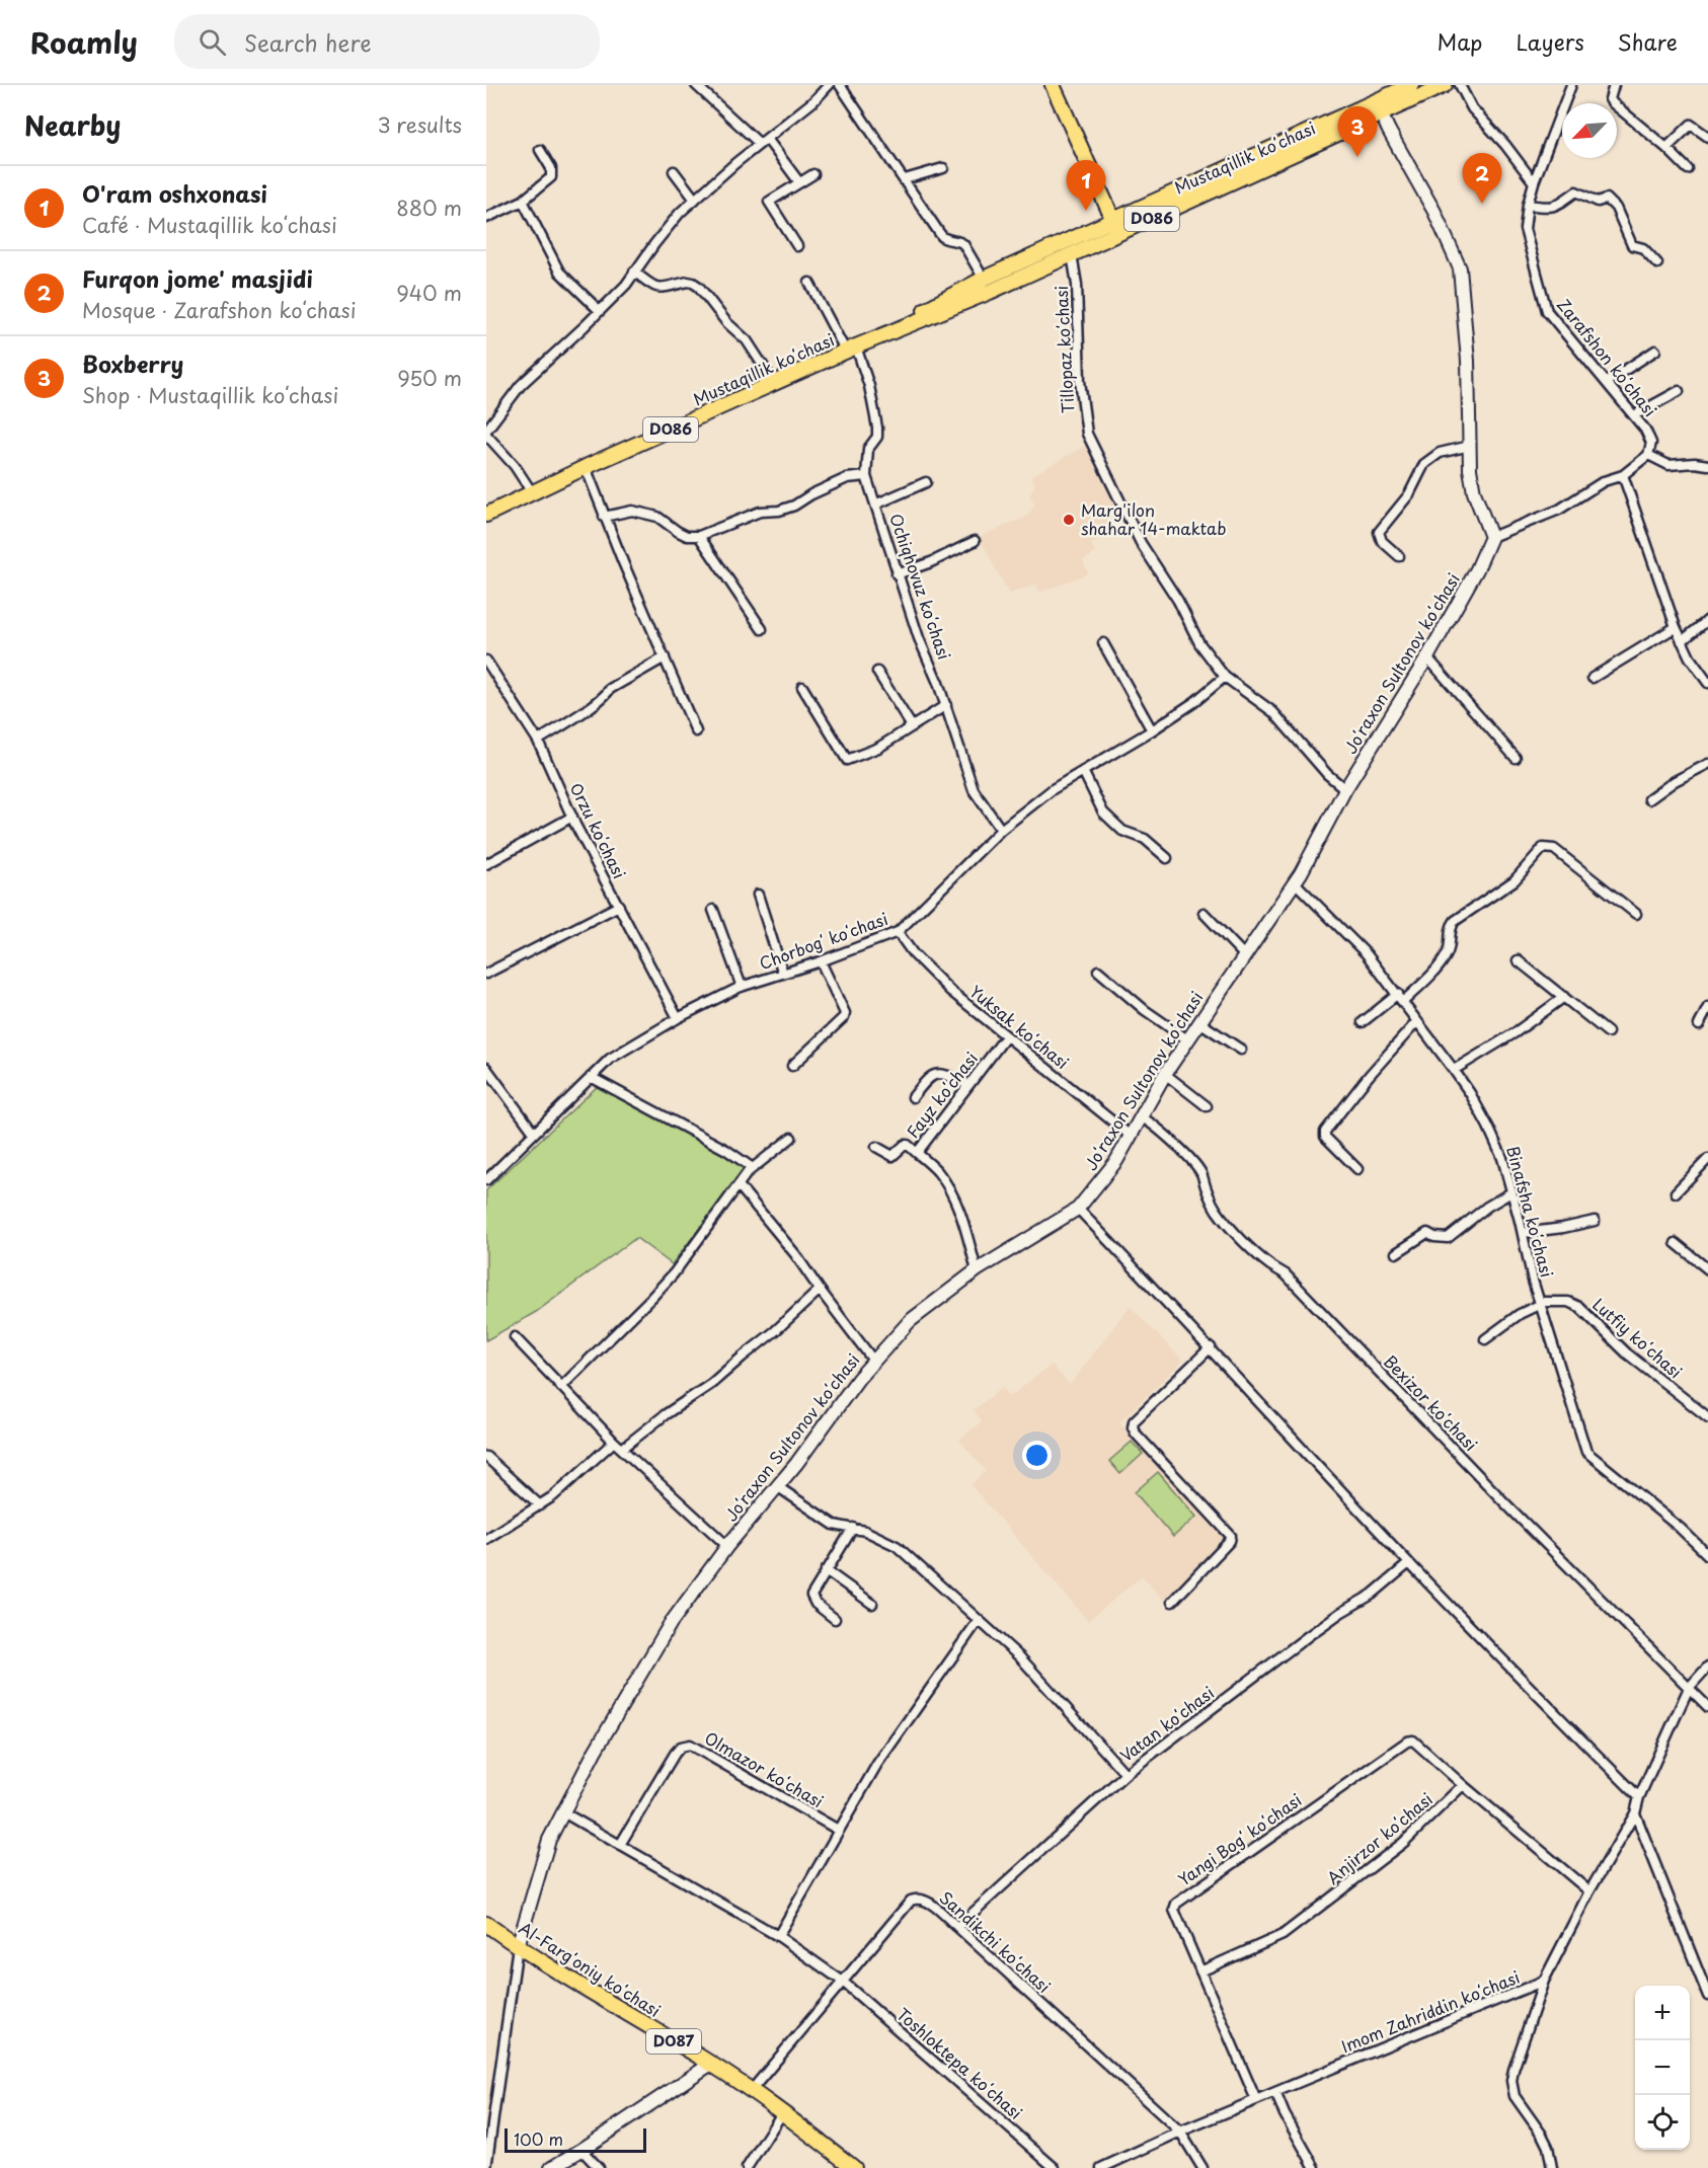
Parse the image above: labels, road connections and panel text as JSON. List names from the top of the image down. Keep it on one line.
{"streets":{"main road":["Mustaqillik koʻchasi","D086","Al-Fargʻoniy koʻchasi","D087"],"street":["Tillopaz koʻchasi","Zarafshon koʻchasi","Ochiqhovuz koʻchasi","Joʻraxon Sultonov koʻchasi","Orzu koʻchasi","Chorbogʻ koʻchasi","Yuksak koʻchasi","Fayz koʻchasi","Binafsha koʻchasi","Lutfiy koʻchasi","Bexizor koʻchasi","Vatan koʻchasi","Olmazor koʻchasi","Anjirzor koʻchasi","Yangi Bogʻ koʻchasi","Sandikchi koʻchasi","Imom Zahriddin koʻchasi","Toshloktepa koʻchasi"]},"crossings":[["Mustaqillik koʻchasi","Tillopaz koʻchasi"],["Mustaqillik koʻchasi","Ochiqhovuz koʻchasi"],["Tillopaz koʻchasi","Joʻraxon Sultonov koʻchasi"],["Tillopaz koʻchasi","Chorbogʻ koʻchasi"],["Ochiqhovuz koʻchasi","Chorbogʻ koʻchasi"],["Joʻraxon Sultonov koʻchasi","Yuksak koʻchasi"],["Joʻraxon Sultonov koʻchasi","Fayz koʻchasi"],["Joʻraxon Sultonov koʻchasi","Binafsha koʻchasi"],["Joʻraxon Sultonov koʻchasi","Bexizor koʻchasi"],["Joʻraxon Sultonov koʻchasi","Al-Fargʻoniy koʻchasi"],["Orzu koʻchasi","Chorbogʻ koʻchasi"],["Chorbogʻ koʻchasi","Yuksak koʻchasi"],["Yuksak koʻchasi","Fayz koʻchasi"],["Binafsha koʻchasi","Lutfiy koʻchasi"],["Bexizor koʻchasi","Imom Zahriddin koʻchasi"],["Vatan koʻchasi","Sandikchi koʻchasi"],["Anjirzor koʻchasi","Yangi Bogʻ koʻchasi"],["Yangi Bogʻ koʻchasi","Imom Zahriddin koʻchasi"],["Sandikchi koʻchasi","Al-Fargʻoniy koʻchasi"],["Sandikchi koʻchasi","Imom Zahriddin koʻchasi"],["Sandikchi koʻchasi","Toshloktepa koʻchasi"]],"places":["Marg'ilon shahar 14-maktab"],"scale_bar":"100 m","north":"bottom left","page":{"header":"Roamly","search":"Search here","nav":["Map","Layers","Share"],"heading":["Nearby","3 results"],"pins":["3","2","1"],"list":[{"mark":"1","name":"O'ram oshxonasi","note":"Café · Mustaqillik koʻchasi","value":"880 m"},{"mark":"2","name":"Furqon jome' masjidi","note":"Mosque · Zarafshon koʻchasi","value":"940 m"},{"mark":"3","name":"Boxberry","note":"Shop · Mustaqillik koʻchasi","value":"950 m"}],"map_buttons":["+","−"],"scale":"100 m"}}
